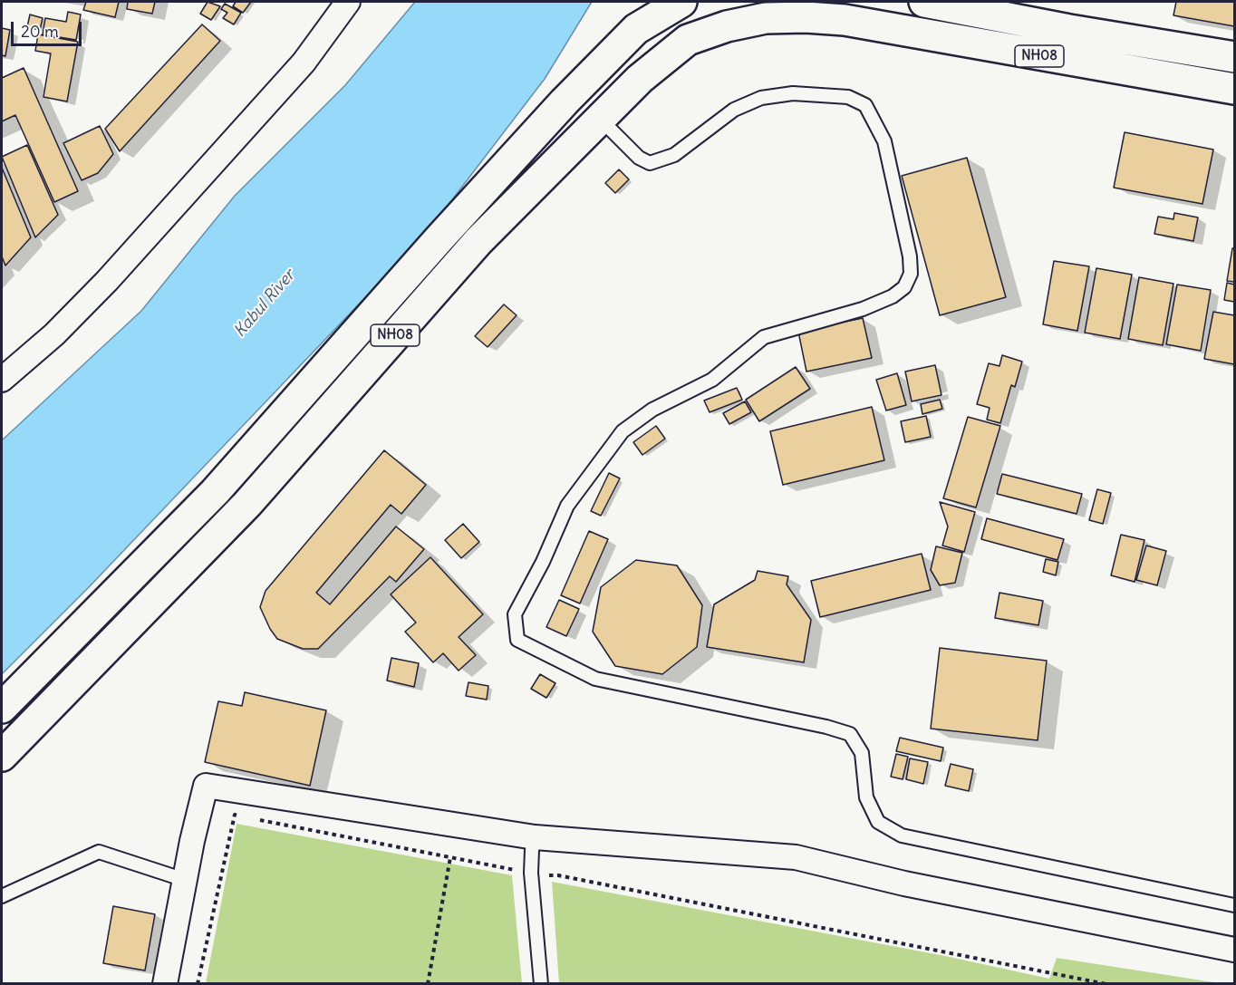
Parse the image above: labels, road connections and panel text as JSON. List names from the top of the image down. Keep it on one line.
{"streets":{"highway":["NH08"]},"water":["Kabul River"],"scale_bar":"20 m"}
